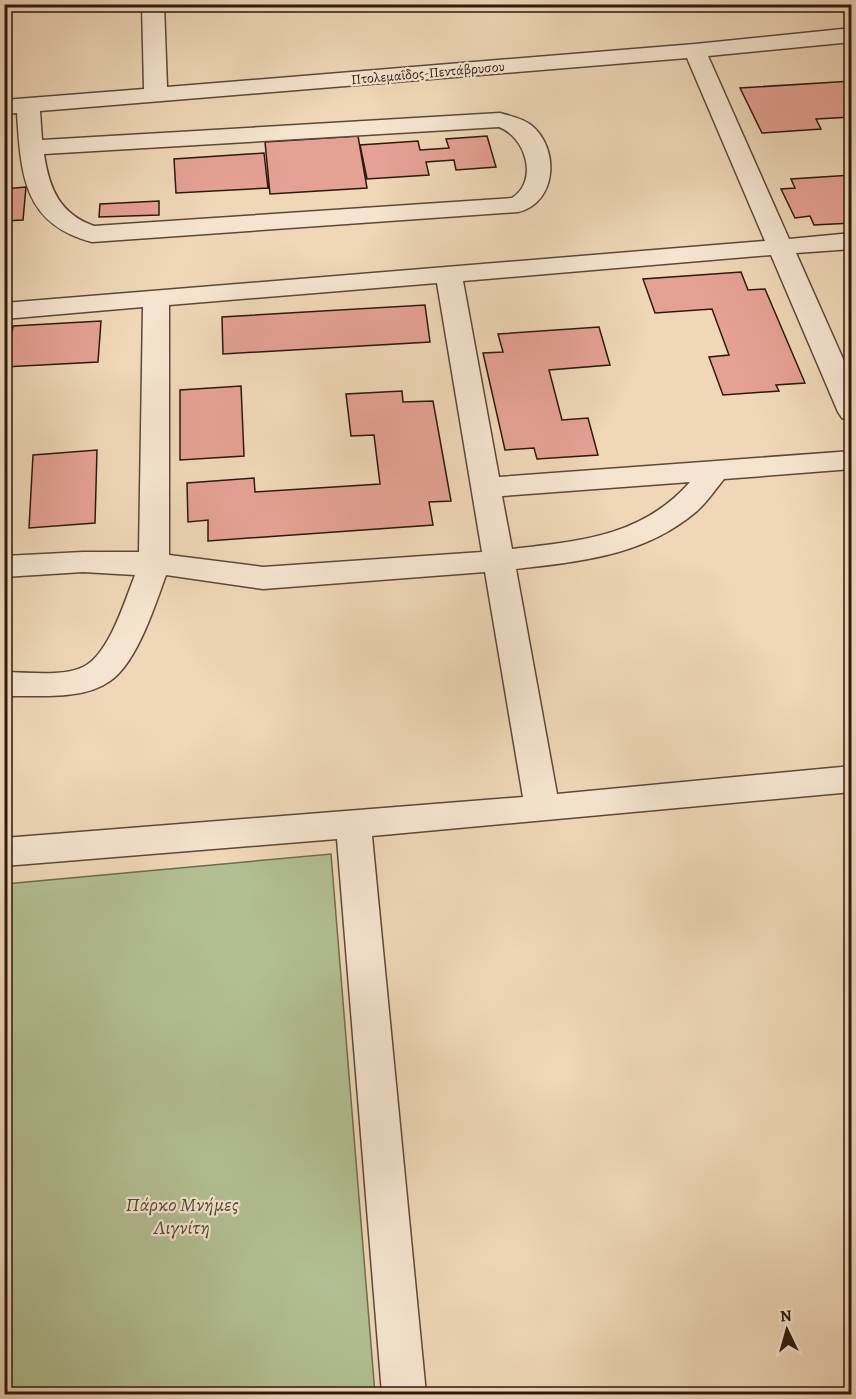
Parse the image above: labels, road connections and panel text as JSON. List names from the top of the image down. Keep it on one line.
{"streets":{"street":["Πτολεμαΐδος-Πεντάβρυσου"]},"parks":["Πάρκο Μνήμες Λιγνίτη"],"north":"top"}
